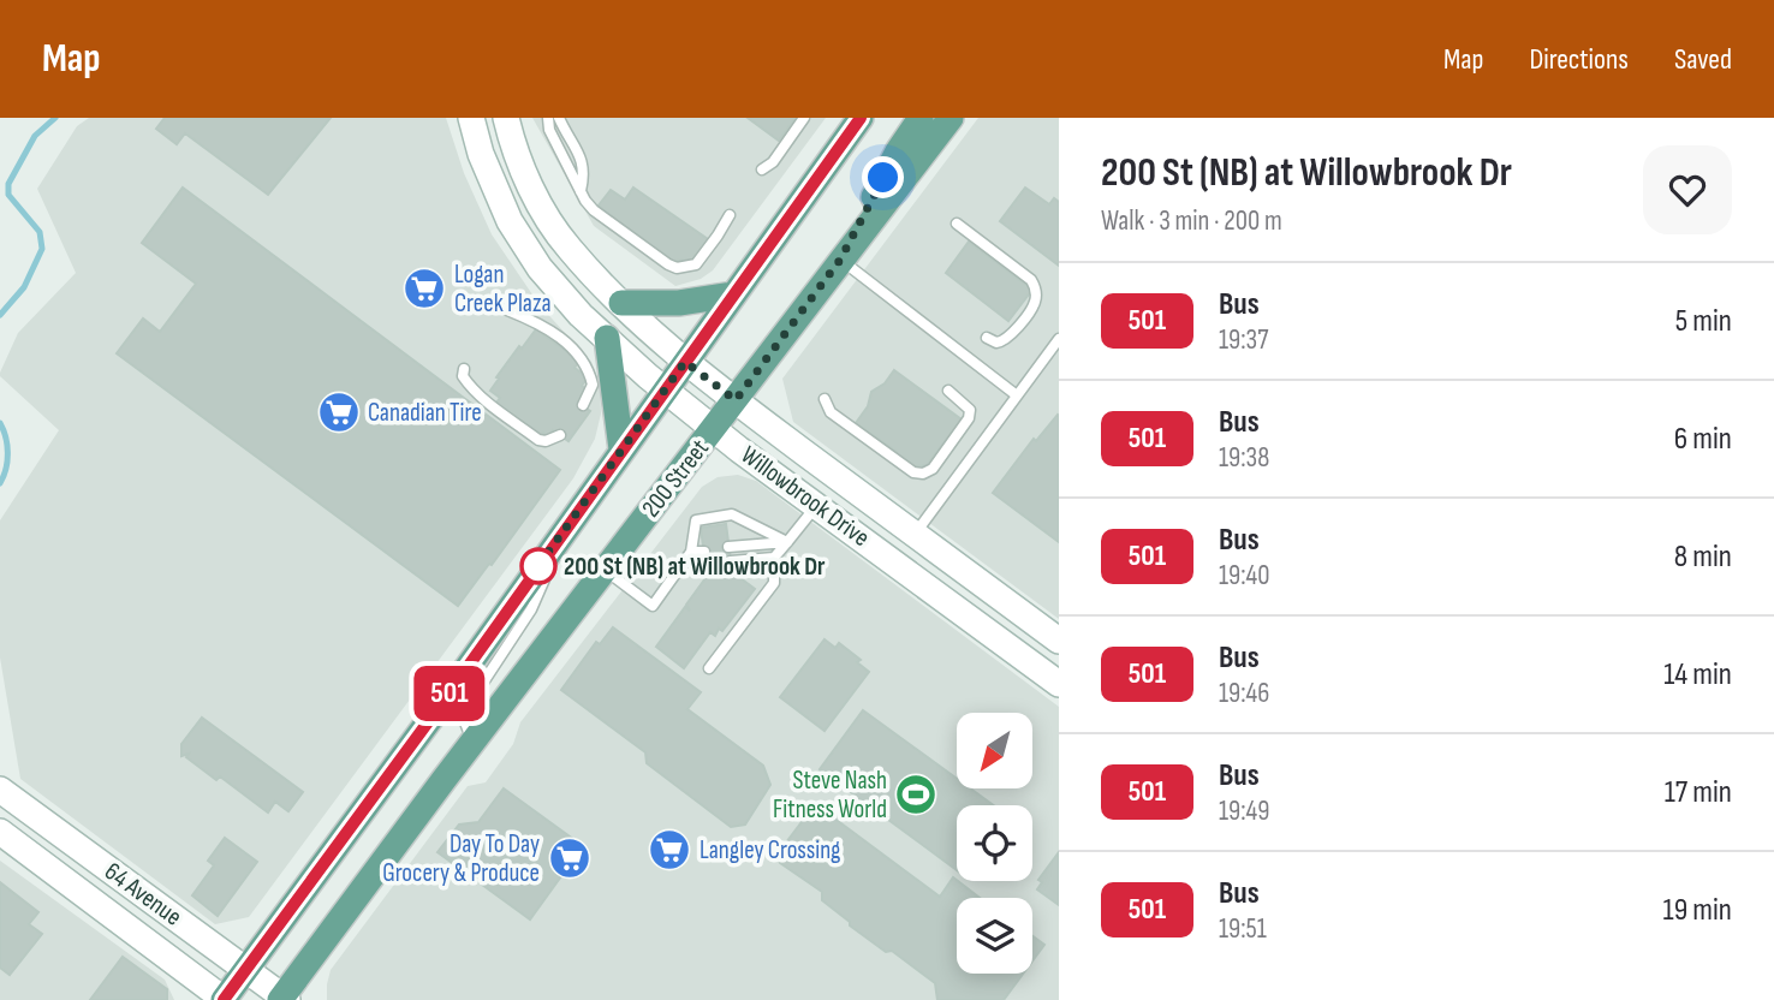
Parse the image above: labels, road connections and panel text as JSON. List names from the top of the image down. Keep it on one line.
{"streets":{"main road":["200 Street","Willowbrook Drive","64 Avenue"]},"crossings":[["200 Street","Willowbrook Drive"],["200 Street","64 Avenue"]],"places":{"supermarket":["Logan Creek Plaza","Canadian Tire","Langley Crossing","Day To Day Grocery & Produce"],"other":["200 St (NB) at Willowbrook Dr"],"sports":["Steve Nash Fitness World"]},"lines":["bus line 501"],"north":"bottom left","page":{"header":"Map","nav":["Map","Directions","Saved"],"on_map":"501","heading":["200 St (NB) at Willowbrook Dr","Walk · 3 min · 200 m"],"list":[{"mark":"501","name":"Bus","note":"19:37","value":"5 min"},{"mark":"501","name":"Bus","note":"19:38","value":"6 min"},{"mark":"501","name":"Bus","note":"19:40","value":"8 min"},{"mark":"501","name":"Bus","note":"19:46","value":"14 min"},{"mark":"501","name":"Bus","note":"19:49","value":"17 min"},{"mark":"501","name":"Bus","note":"19:51","value":"19 min"}]}}
